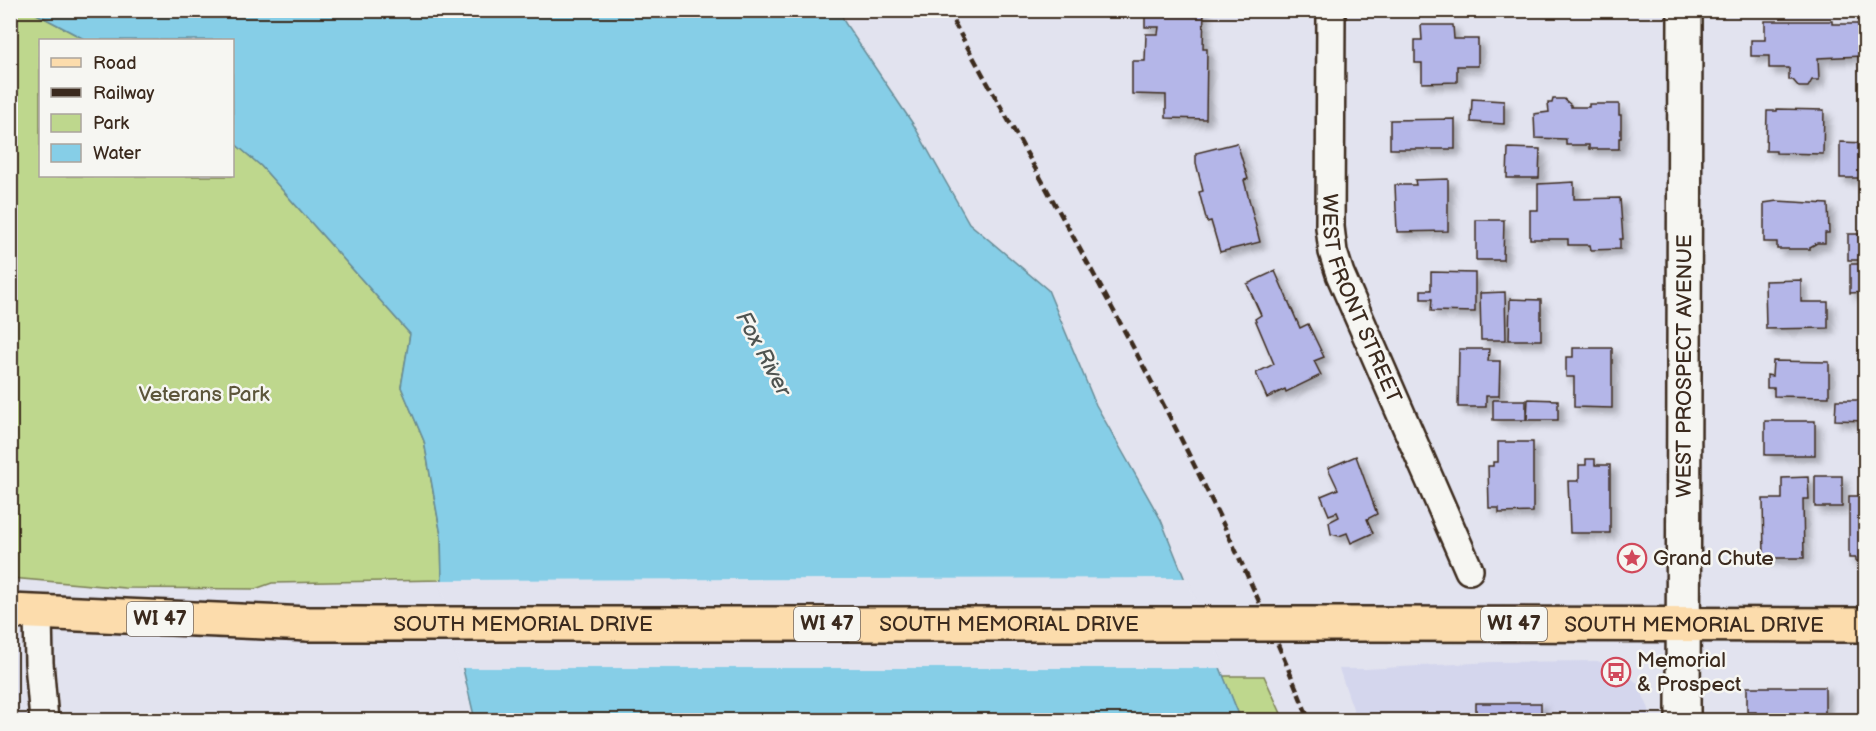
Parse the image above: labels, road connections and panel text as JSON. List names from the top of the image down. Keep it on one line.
{"streets":{"main road":["WEST PROSPECT AVENUE","WI 47","SOUTH MEMORIAL DRIVE"],"street":["WEST FRONT STREET"]},"crossings":[["WEST PROSPECT AVENUE","SOUTH MEMORIAL DRIVE"]],"water":["Fox River"],"parks":["Veterans Park"],"places":{"place":["Grand Chute"],"bus stop":["Memorial & Prospect"]},"legend":["Road","Railway","Park","Water"]}
